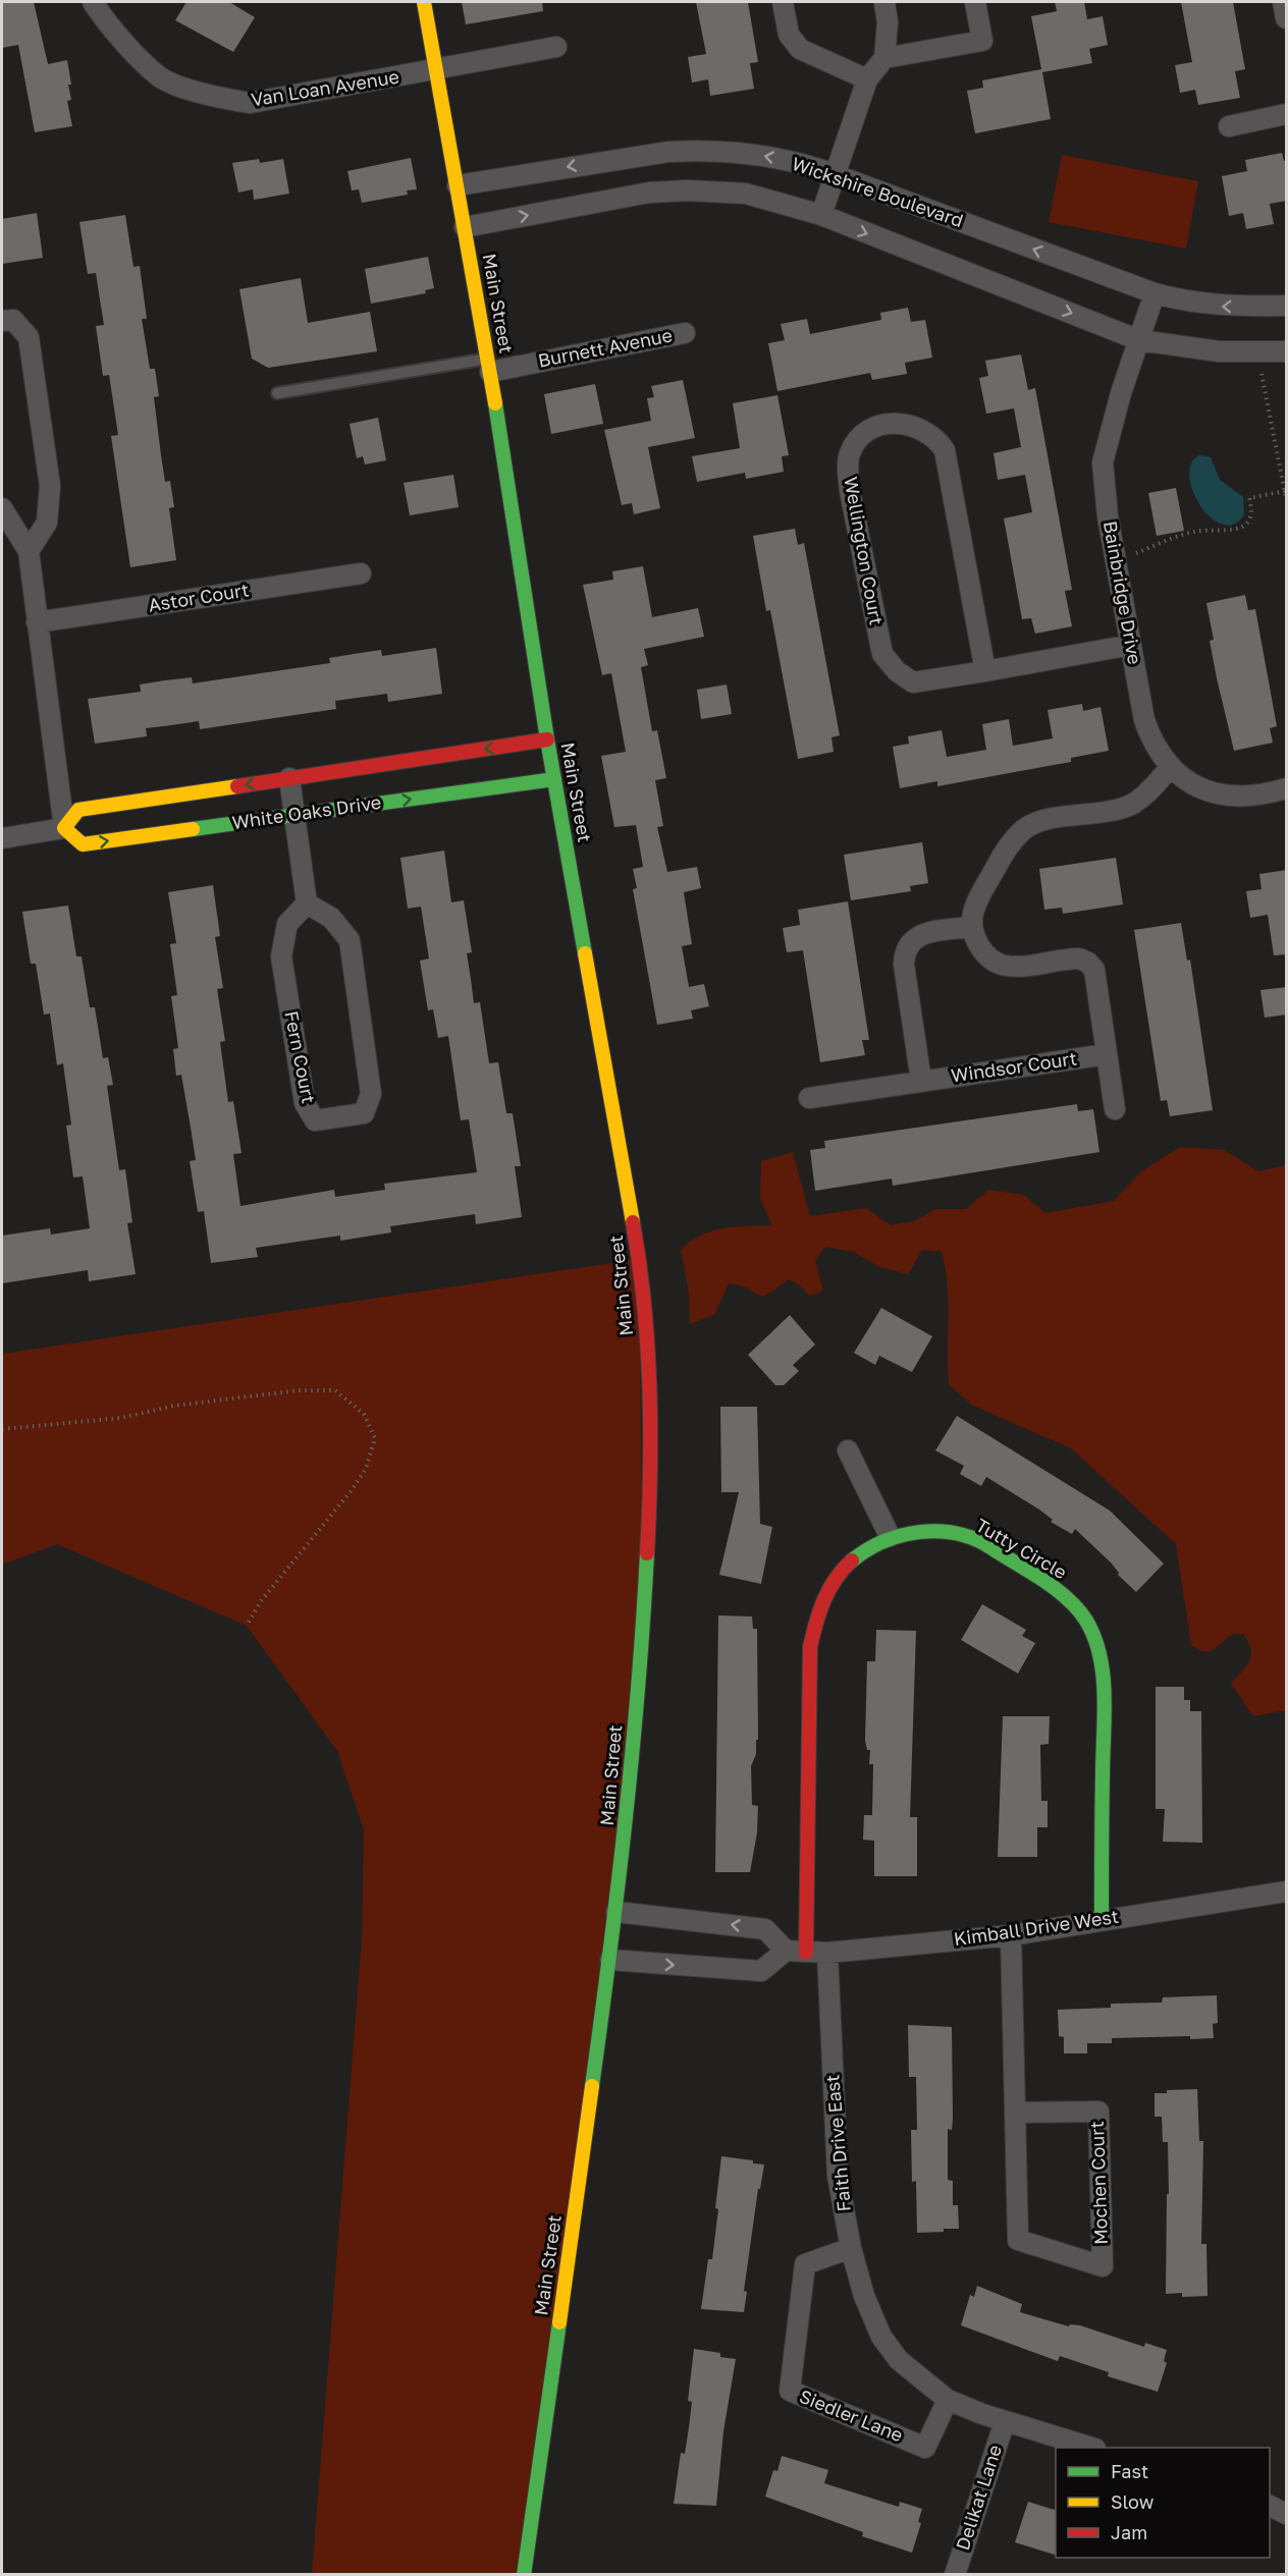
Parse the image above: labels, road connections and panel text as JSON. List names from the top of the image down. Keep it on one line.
{"streets":{"main road":["Main Street","White Oaks Drive","Tutty Circle"],"street":["Van Loan Avenue","Wickshire Boulevard","Burnett Avenue","Wellington Court","Bainbridge Drive","Astor Court","Fern Court","Windsor Court","Kimball Drive West","Faith Drive East","Mochen Court","Siedler Lane","Delikat Lane"]},"crossings":[["Van Loan Avenue","Main Street"],["Wickshire Boulevard","Main Street"],["Wickshire Boulevard","Bainbridge Drive"],["Main Street","Burnett Avenue"],["Main Street","White Oaks Drive"],["Wellington Court","Bainbridge Drive"],["Tutty Circle","Kimball Drive West"],["Kimball Drive West","Faith Drive East"],["Kimball Drive West","Mochen Court"],["Faith Drive East","Siedler Lane"],["Faith Drive East","Delikat Lane"]],"legend":["Fast","Slow","Jam"]}
